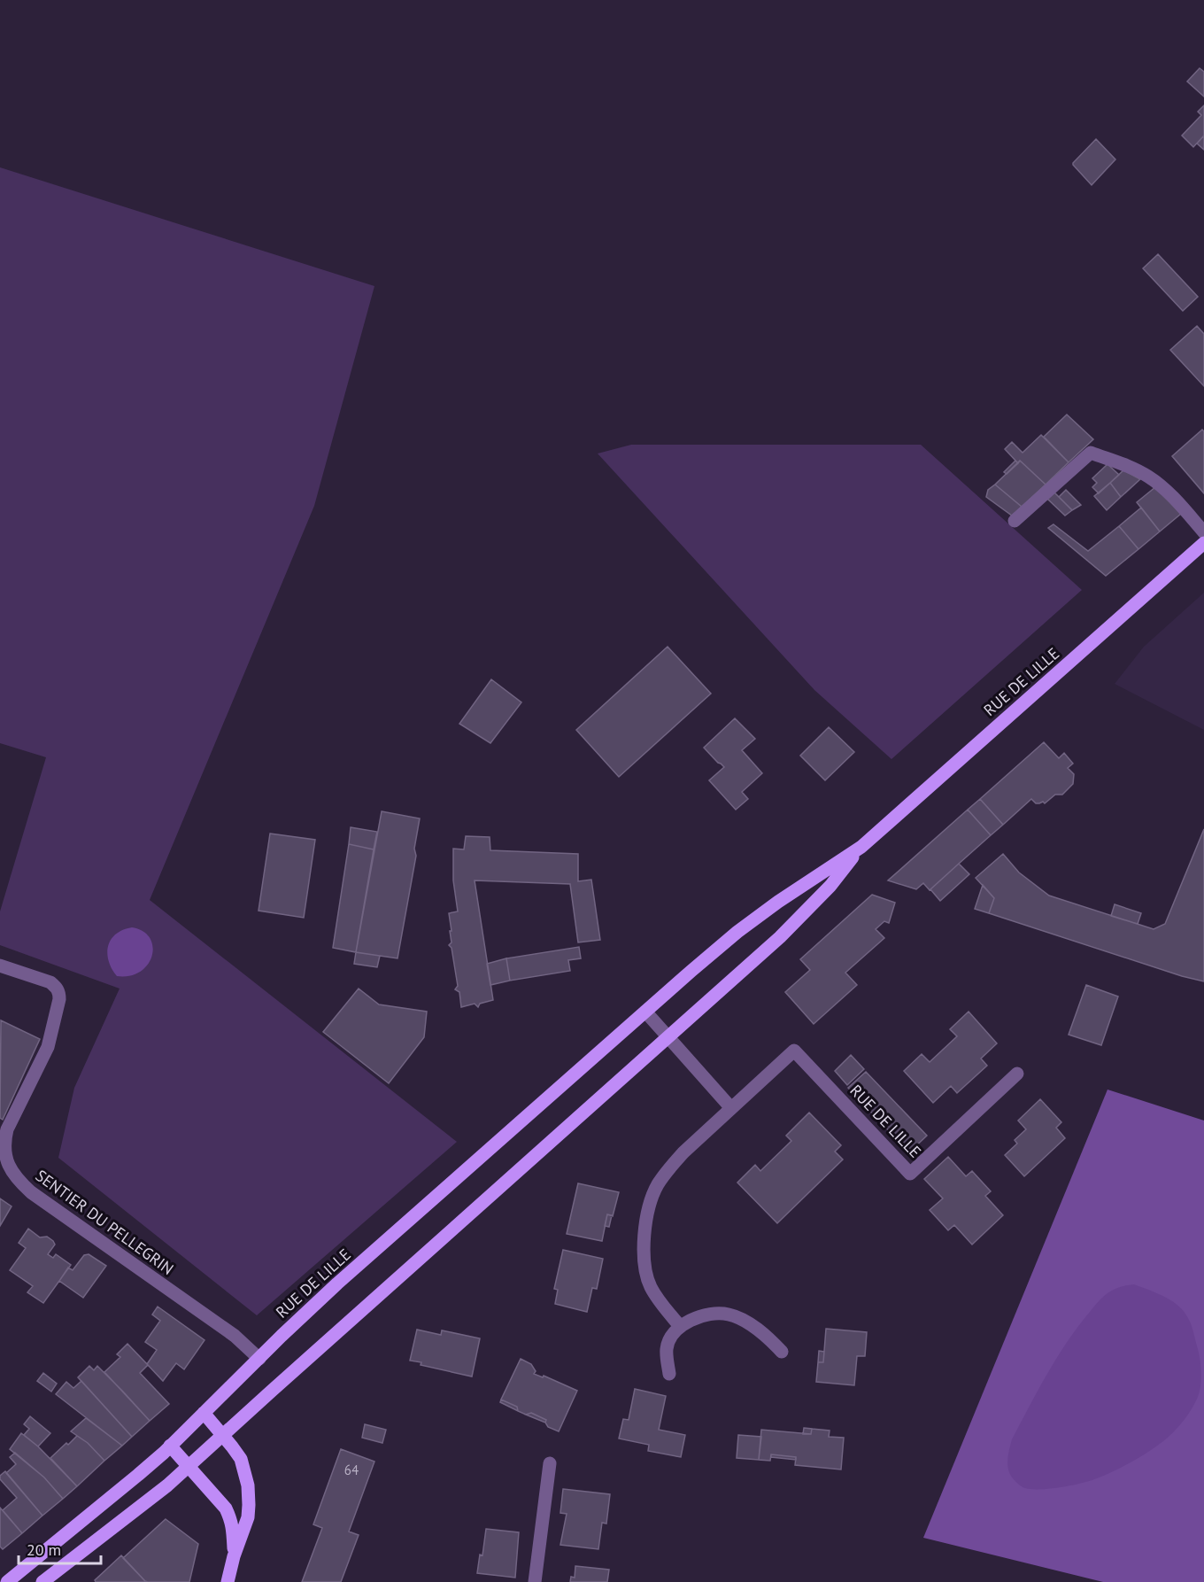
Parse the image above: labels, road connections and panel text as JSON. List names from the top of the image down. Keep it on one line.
{"streets":{"main road":["RUE DE LILLE"],"street":["SENTIER DU PELLEGRIN"]},"crossings":[["RUE DE LILLE","SENTIER DU PELLEGRIN"]],"house_numbers":["64"],"scale_bar":"20 m"}
